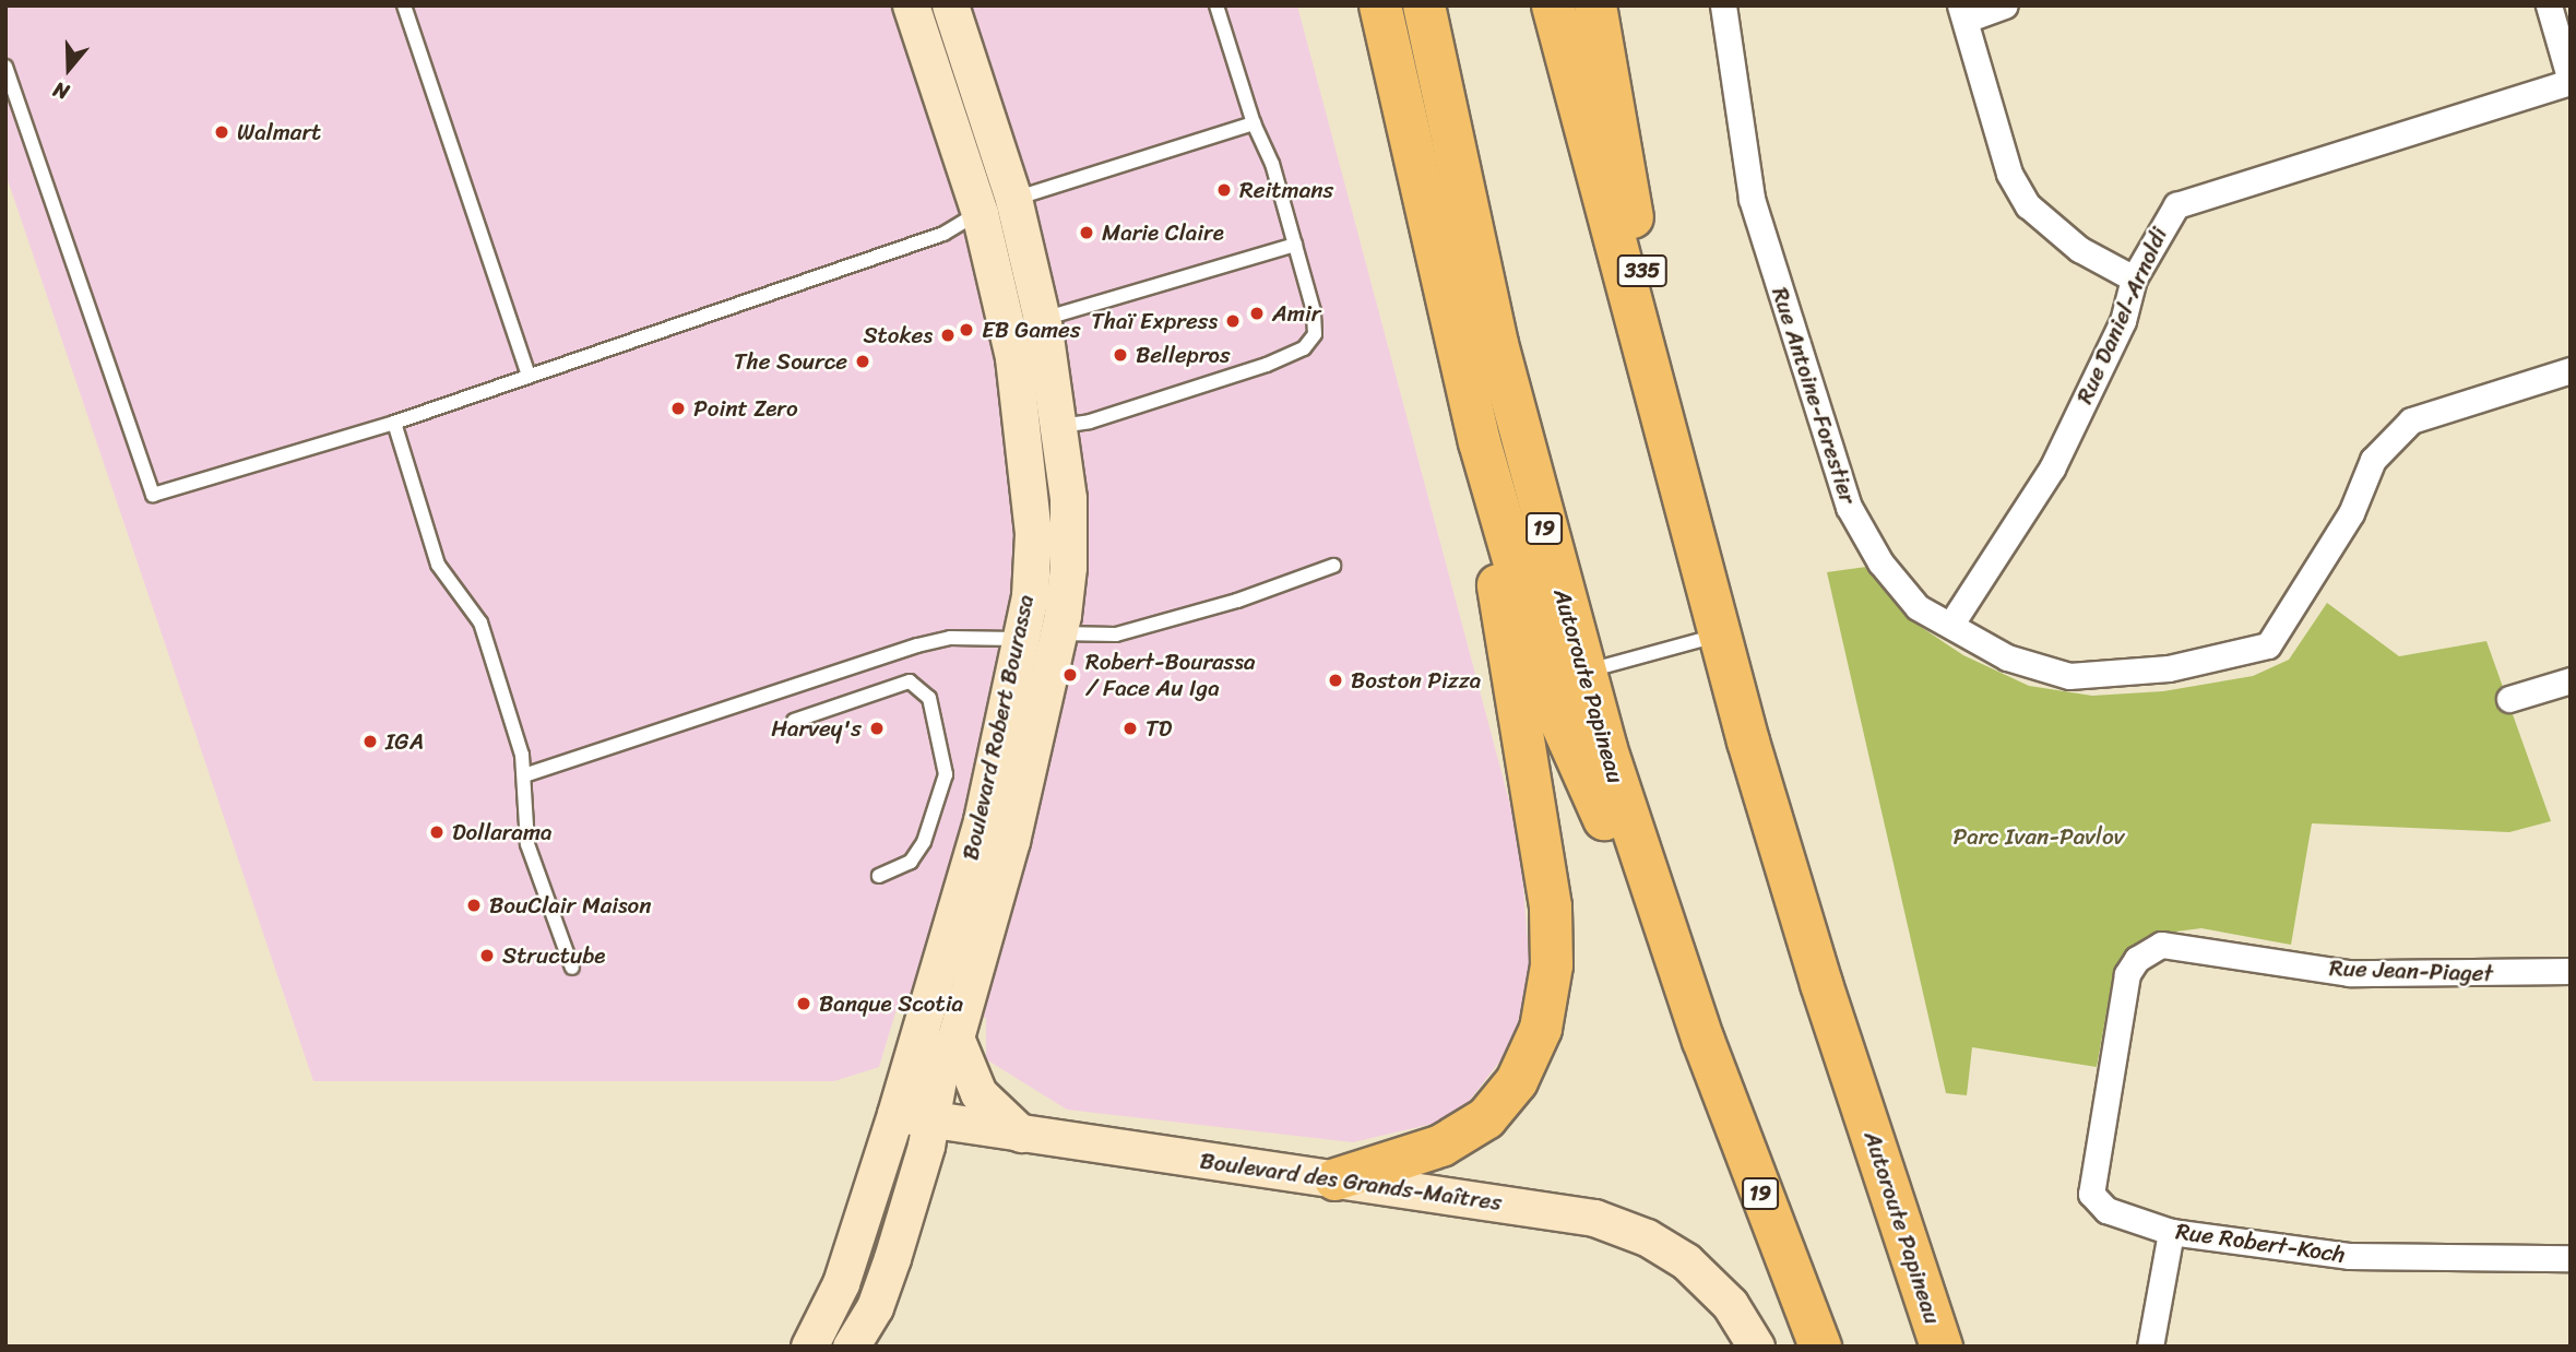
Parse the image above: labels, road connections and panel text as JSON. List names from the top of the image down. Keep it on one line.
{"streets":{"highway":["335","19","Autoroute Papineau"],"street":["Rue Daniel-Arnoldi","Rue Antoine-Forestier","Boulevard Robert Bourassa","Rue Jean-Piaget","Boulevard des Grands-Maîtres","Rue Robert-Koch"]},"crossings":[["335","Autoroute Papineau"],["Rue Daniel-Arnoldi","Rue Antoine-Forestier"],["Boulevard Robert Bourassa","Boulevard des Grands-Maîtres"],["Rue Jean-Piaget","Rue Robert-Koch"]],"parks":["Parc Ivan-Pavlov"],"places":["Walmart","Reitmans","Marie Claire","Amir","Thaï Express","EB Games","Stokes","Bellepros","The Source","Point Zero","Robert-Bourassa / Face Au Iga","Boston Pizza","Harvey's","TD","IGA","Dollarama","BouClair Maison","Structube","Banque Scotia"],"north":"bottom"}
